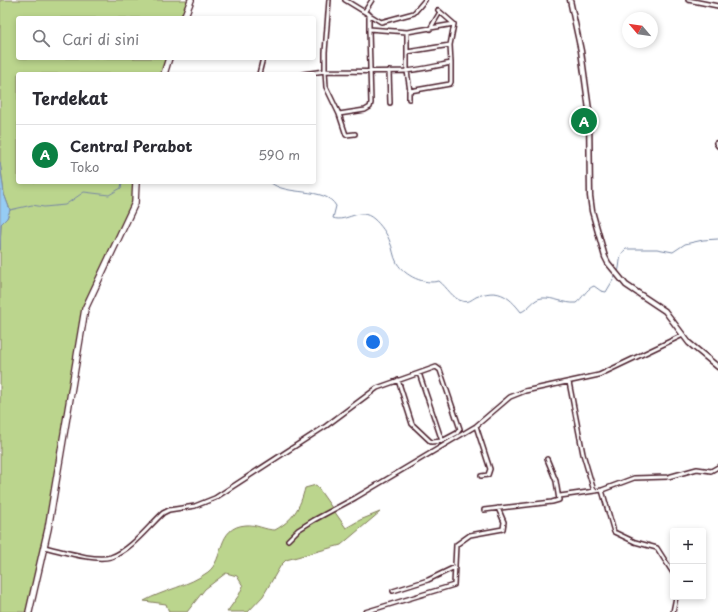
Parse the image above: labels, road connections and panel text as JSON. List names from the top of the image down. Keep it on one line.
{"north":"top left","page":{"search":"Cari di sini","heading":"Terdekat","pins":"A","list":[{"mark":"A","name":"Central Perabot","note":"Toko","value":"590 m"}],"map_buttons":["+","−"]}}
